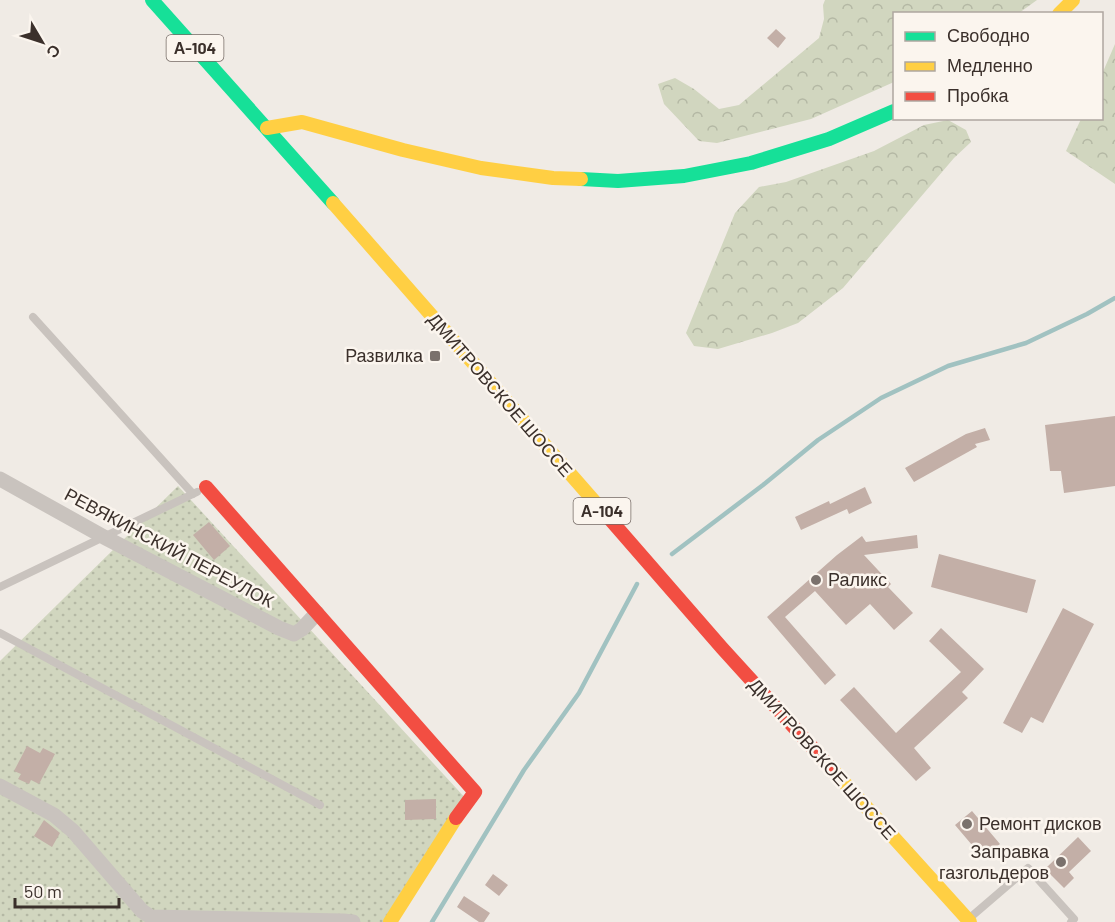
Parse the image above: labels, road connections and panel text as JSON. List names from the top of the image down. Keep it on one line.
{"streets":{"main road":["А-104","ДМИТРОВСКОЕ ШОССЕ"],"street":["РЕВЯКИНСКИЙ ПЕРЕУЛОК"]},"places":{"transit":["Развилка"],"other":["Раликс","Ремонт дисков","Заправка газгольдеров"]},"legend":["Свободно","Медленно","Пробка"],"scale_bar":"50 m","north":"bottom right"}
